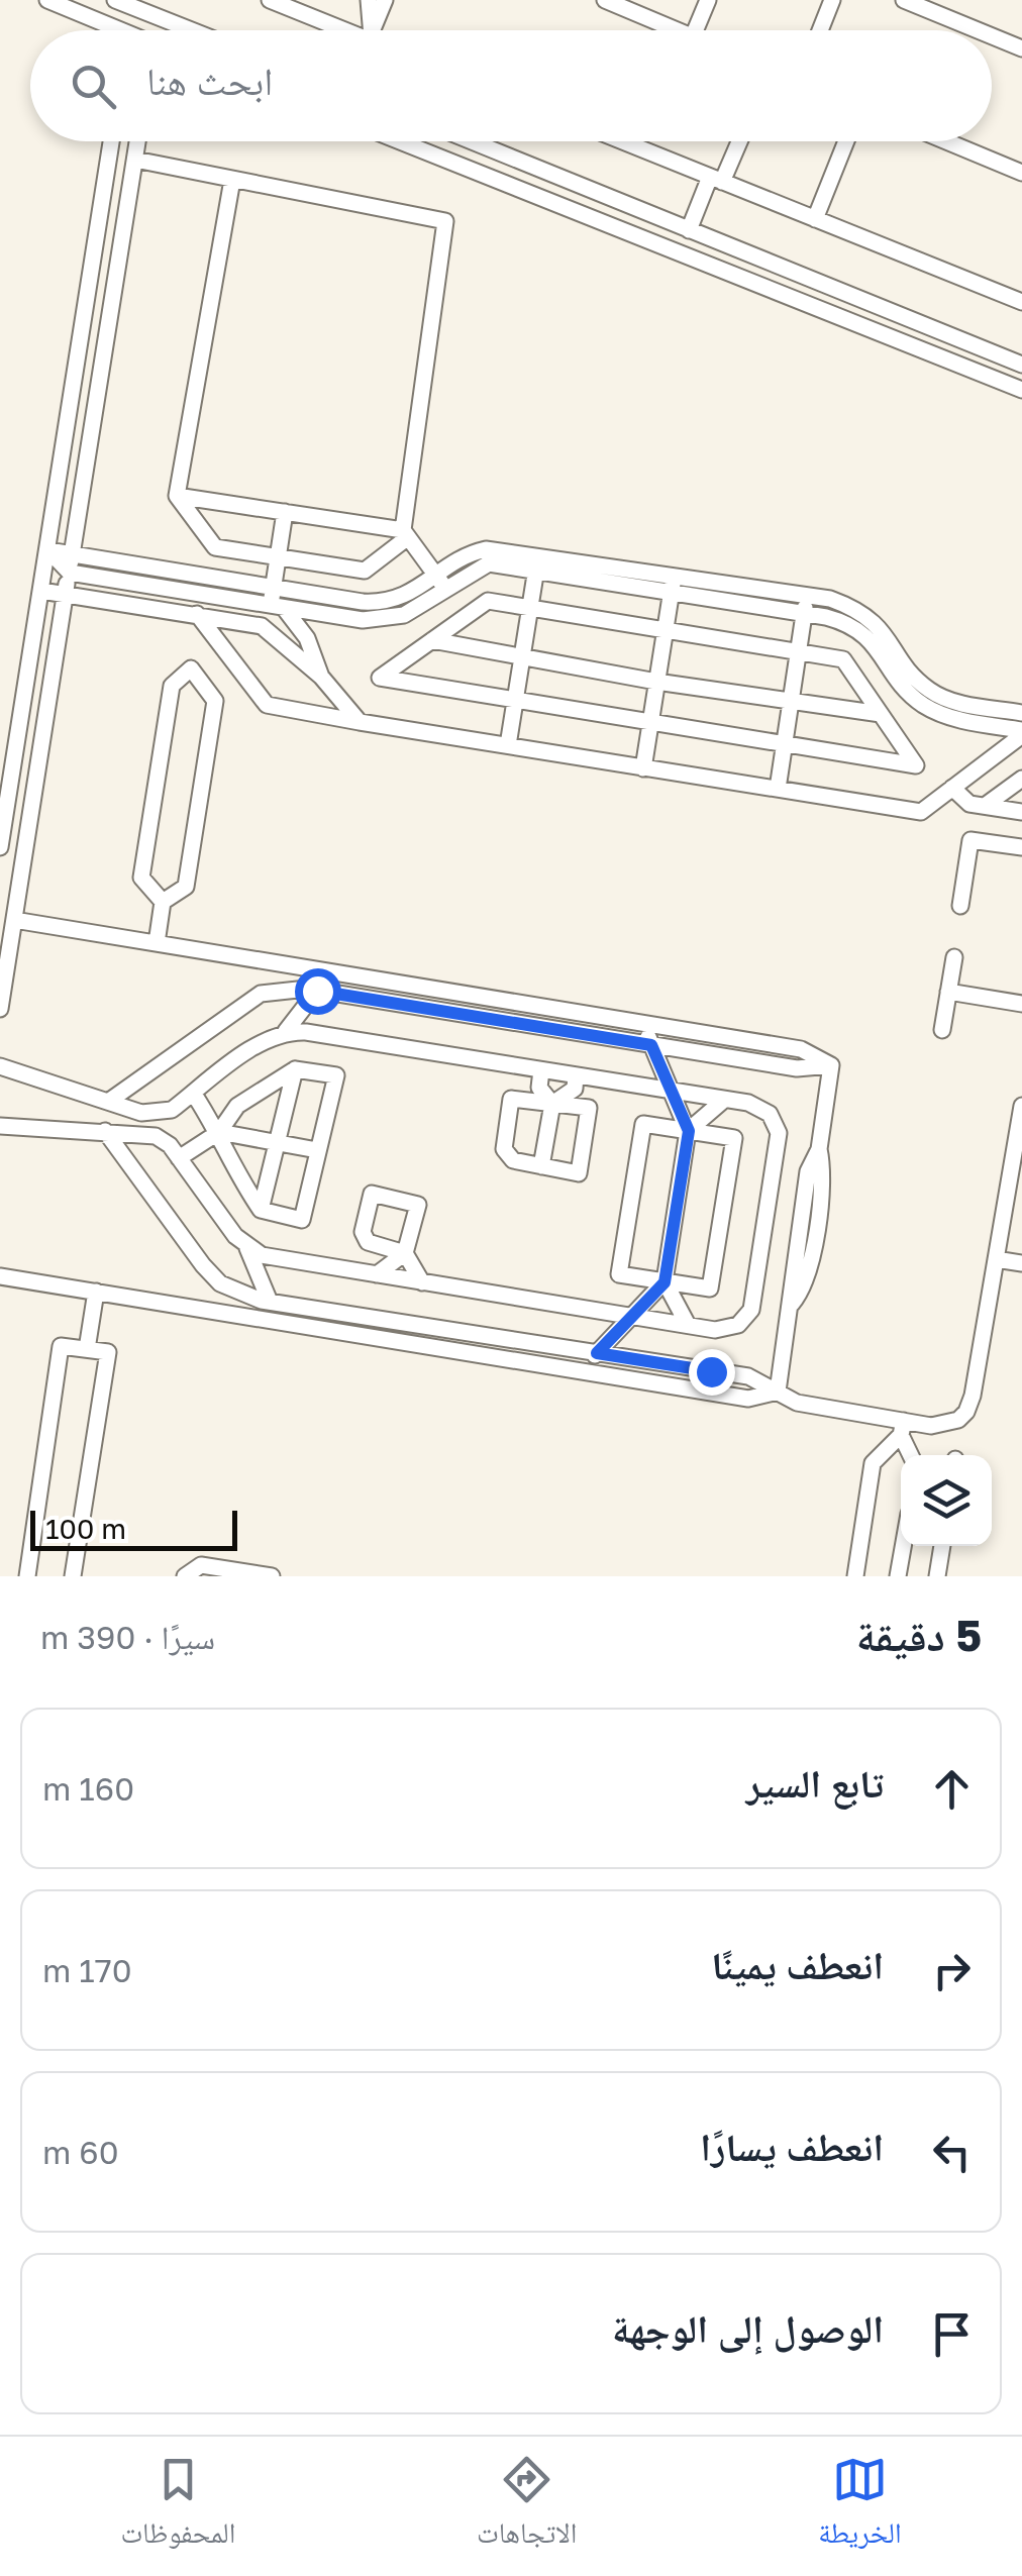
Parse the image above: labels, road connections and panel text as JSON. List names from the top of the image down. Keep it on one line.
{"scale_bar":"100 m","page":{"search":"ابحث هنا","scale":"100 m","heading":["5 دقيقة","سيرًا · 390 m"],"list":[["تابع السير","160 m"],["انعطف يمينًا","170 m"],["انعطف يسارًا","60 m"],"الوصول إلى الوجهة"],"nav":["الخريطة","الاتجاهات","المحفوظات"]}}
